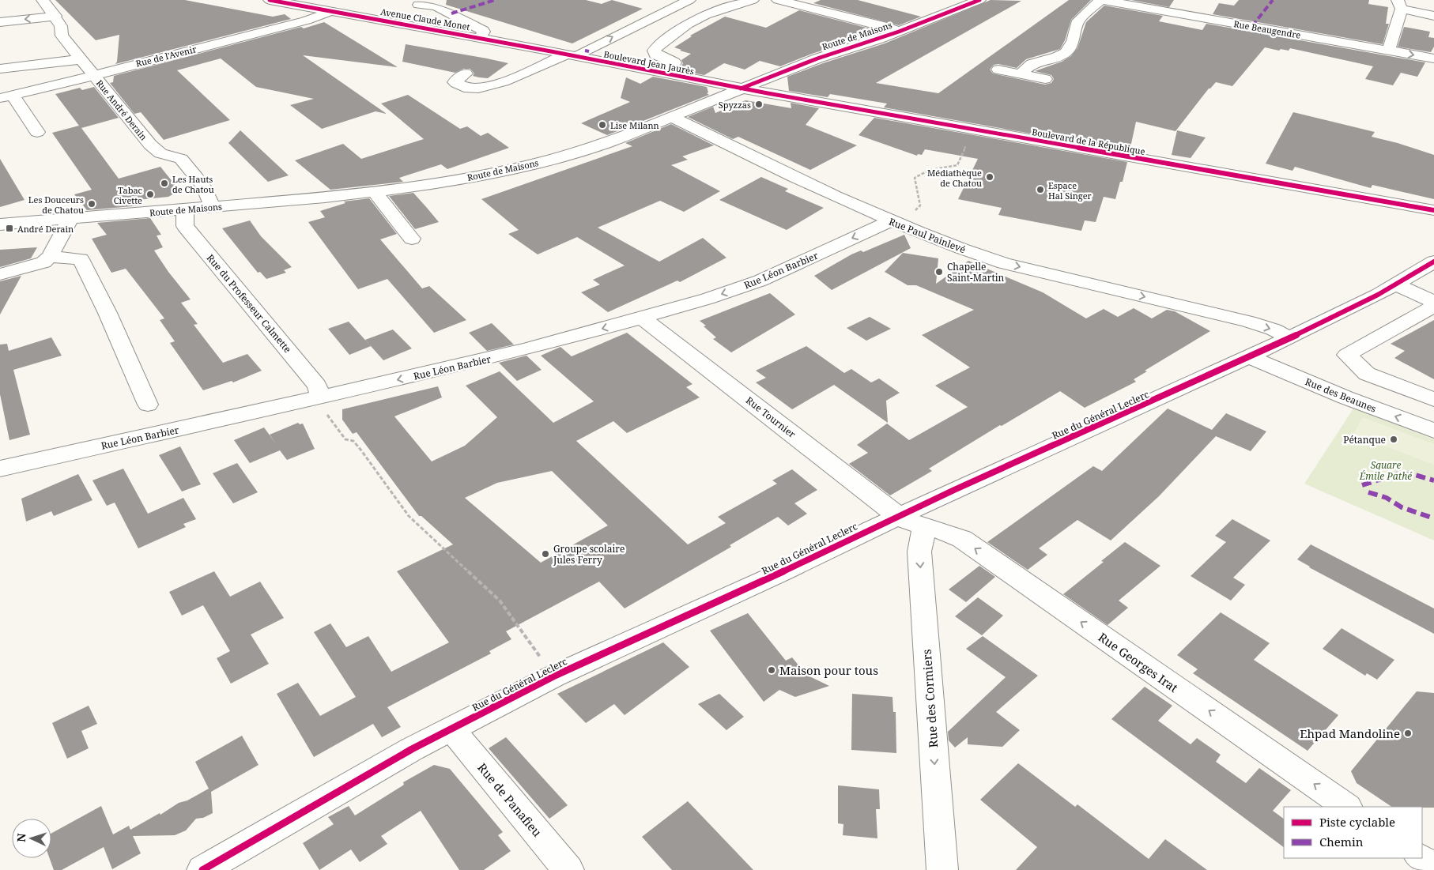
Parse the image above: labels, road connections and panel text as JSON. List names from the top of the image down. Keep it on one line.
{"streets":{"street":["Avenue Claude Monet","Rue Beaugendre","Route de Maisons","Rue de l'Avenir","Boulevard Jean Jaurès","Rue André Derain","Boulevard de la République","Rue Paul Painlevé","Rue Léon Barbier","Rue du Professeur Calmette","Rue des Beaunes","Rue du Général Leclerc","Rue Tournier","Rue Georges Irat","Rue des Cormiers","Rue de Panafieu"]},"crossings":[["Avenue Claude Monet","Rue de l'Avenir"],["Avenue Claude Monet","Boulevard Jean Jaurès"],["Route de Maisons","Boulevard Jean Jaurès"],["Route de Maisons","Rue André Derain"],["Route de Maisons","Boulevard de la République"],["Route de Maisons","Rue Paul Painlevé"],["Route de Maisons","Rue du Professeur Calmette"],["Rue de l'Avenir","Rue André Derain"],["Boulevard Jean Jaurès","Boulevard de la République"],["Rue Paul Painlevé","Rue Léon Barbier"],["Rue Paul Painlevé","Rue du Général Leclerc"],["Rue Léon Barbier","Rue du Professeur Calmette"],["Rue Léon Barbier","Rue Tournier"],["Rue des Beaunes","Rue du Général Leclerc"],["Rue du Général Leclerc","Rue Tournier"],["Rue du Général Leclerc","Rue Georges Irat"],["Rue du Général Leclerc","Rue des Cormiers"],["Rue du Général Leclerc","Rue de Panafieu"],["Rue Tournier","Rue Georges Irat"],["Rue Tournier","Rue des Cormiers"],["Rue Georges Irat","Rue des Cormiers"]],"one_way":["Rue Paul Painlevé","Rue Léon Barbier","Rue des Beaunes","Rue Georges Irat","Rue des Cormiers"],"parks":["Square Émile Pathé"],"places":{"other":["Spyzzas","Lise Milann","Médiathèque de Chatou","Les Hauts de Chatou","Espace Hal Singer","Tabac Civette","Les Douceurs de Chatou","Chapelle Saint-Martin","Pétanque","Groupe scolaire Jules Ferry","Maison pour tous","Ehpad Mandoline"],"transit":["André Derain"]},"legend":["Piste cyclable","Chemin"],"north":"left"}
